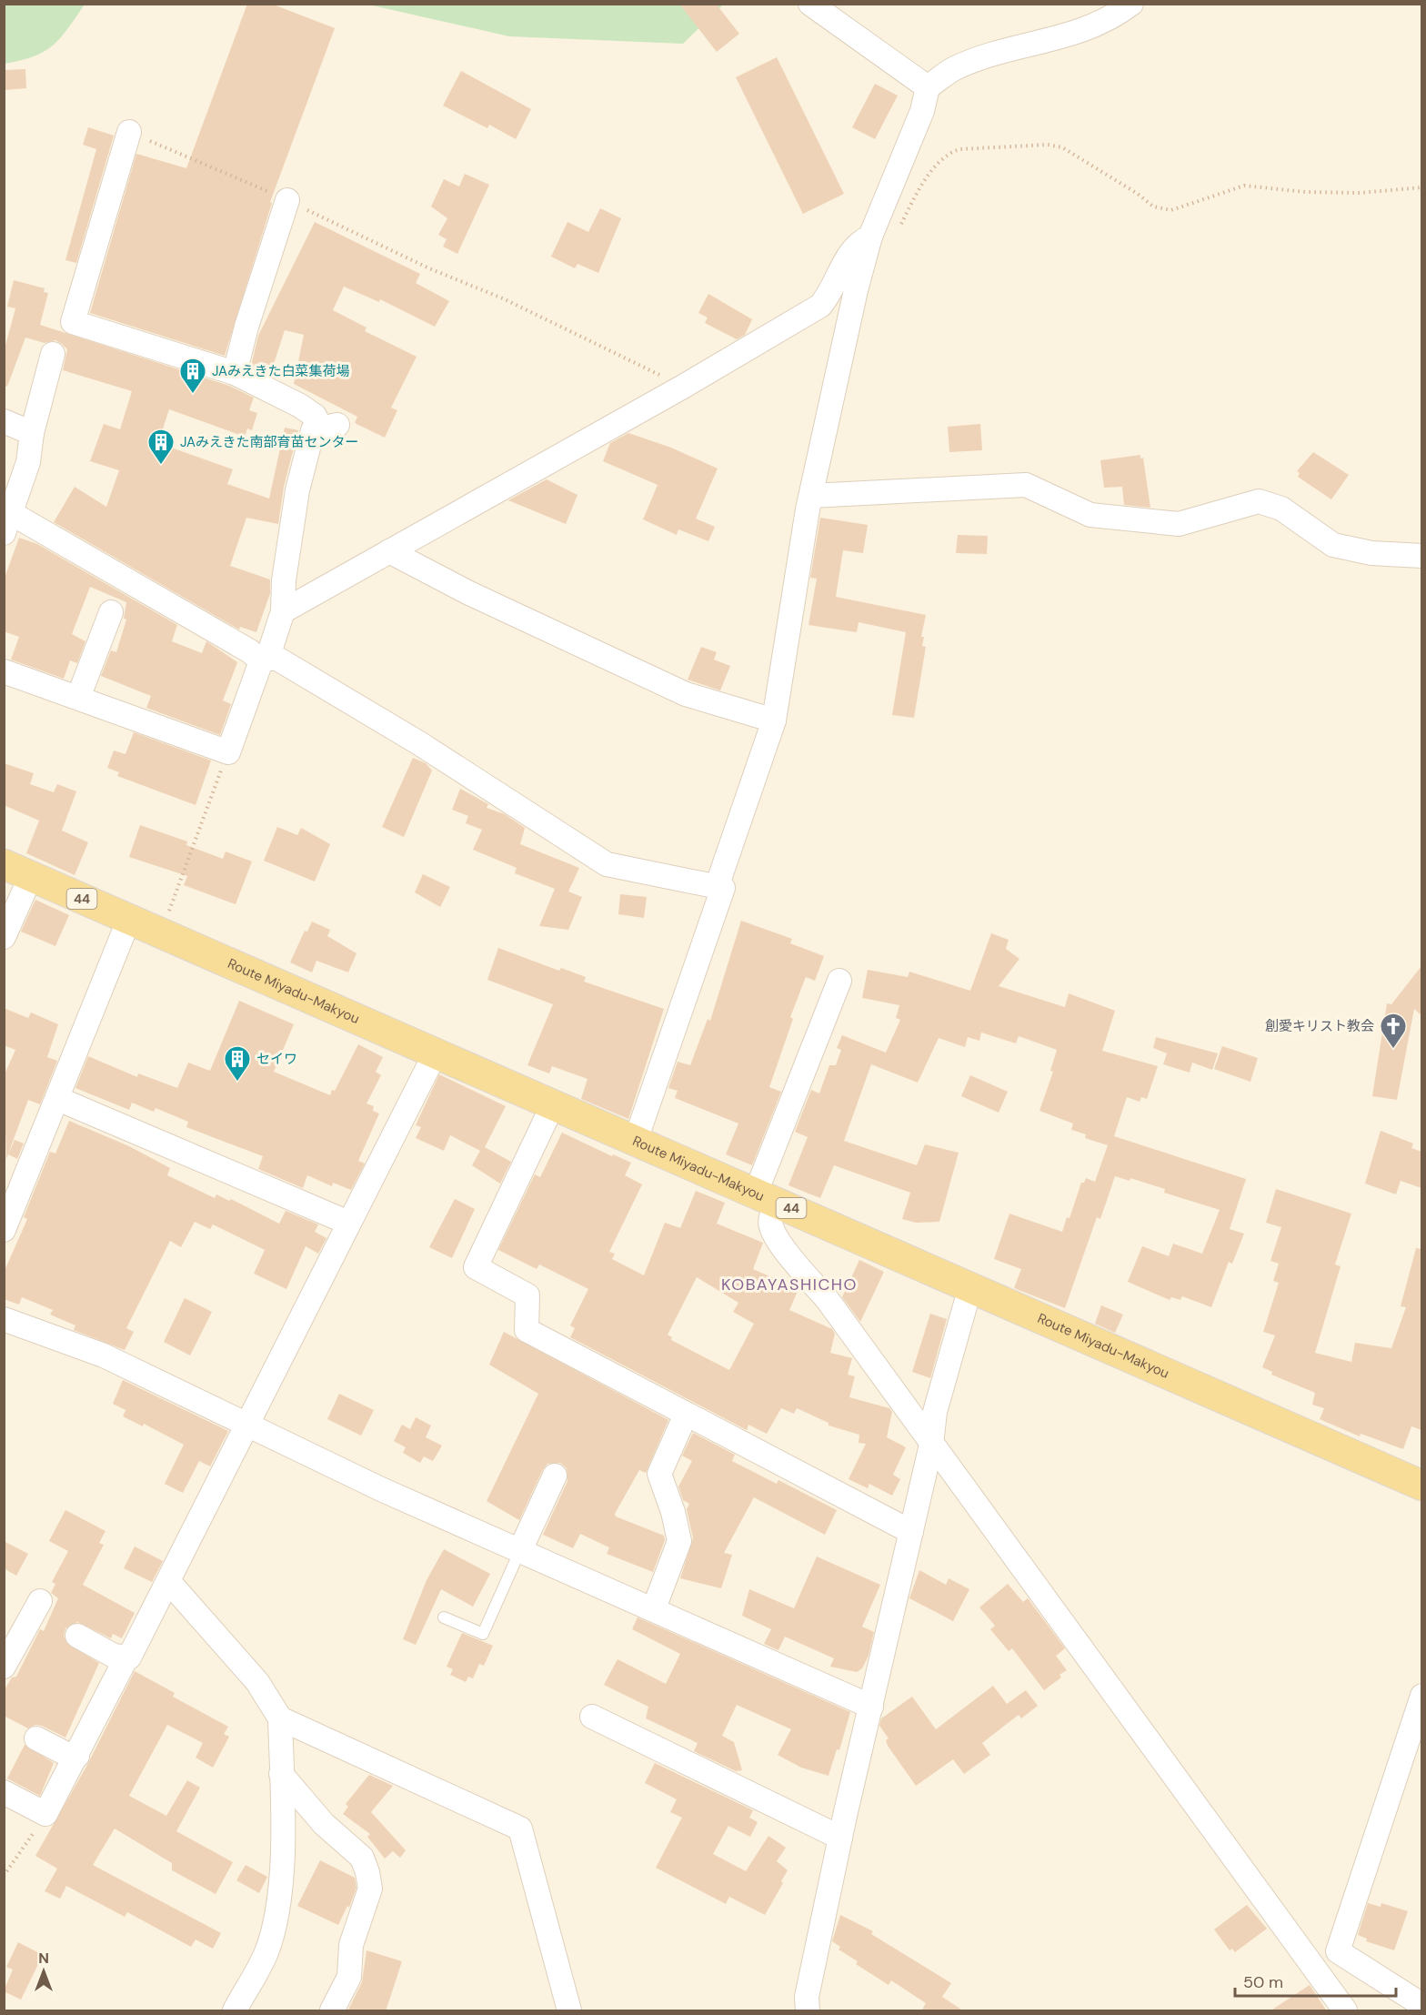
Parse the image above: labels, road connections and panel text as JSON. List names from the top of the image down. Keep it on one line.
{"streets":{"main road":["44","Route Miyadu-Makyou"]},"districts":["KOBAYASHICHO"],"places":{"building":["JAみえきた白菜集荷場","JAみえきた南部育苗センター","セイワ"],"church":["創愛キリスト教会"]},"scale_bar":"50 m","north":"top"}
